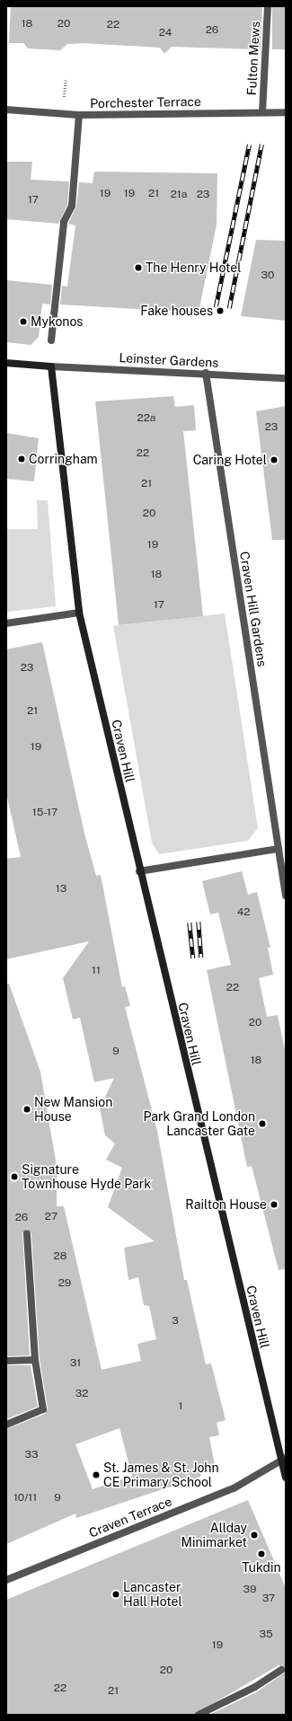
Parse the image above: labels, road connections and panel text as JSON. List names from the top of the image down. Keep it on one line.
{"streets":{"main road":["Craven Hill"],"street":["Fulton Mews","Porchester Terrace","Leinster Gardens","Craven Hill Gardens","Craven Terrace"]},"crossings":[["Fulton Mews","Porchester Terrace"],["Leinster Gardens","Craven Hill Gardens"],["Craven Hill","Craven Terrace"]],"places":["The Henry Hotel","Fake houses","Mykonos","Corringham","Caring Hotel","New Mansion House","Park Grand London Lancaster Gate","Signature Townhouse Hyde Park","Railton House","St. James & St. John CE Primary School","Allday Minimarket","Tukdin","Lancaster Hall Hotel"],"house_numbers":["18","20","22","26","24","19","19","21","21a","23","17","30","22a","23","22","21","20","19","18","17","23","21","19","15-17","13","42","11","22","20","9","18","27","26","28","29","3","31","32","1","33","10/11","9","39","37","35","19","20","22","21"]}
